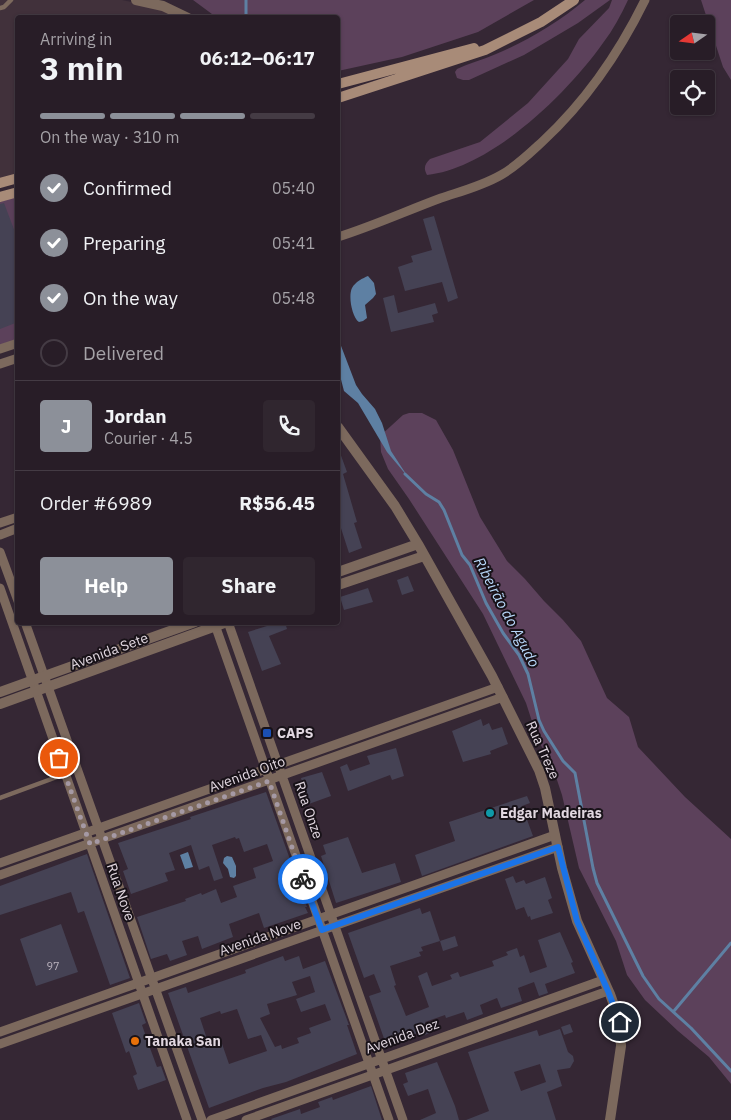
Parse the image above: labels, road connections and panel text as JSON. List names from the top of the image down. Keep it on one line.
{"streets":{"street":["Avenida Sete","Rua Treze","Avenida Oito","Rua Onze","Rua Nove","Avenida Nove","Avenida Dez"]},"crossings":[["Avenida Sete","Rua Onze"],["Avenida Sete","Rua Nove"],["Rua Treze","Avenida Oito"],["Rua Treze","Avenida Nove"],["Rua Treze","Avenida Dez"],["Avenida Oito","Rua Onze"],["Avenida Oito","Rua Nove"],["Rua Onze","Avenida Nove"],["Rua Onze","Avenida Dez"],["Rua Nove","Avenida Nove"]],"water":["Ribeirão do Agudo"],"places":{"transit":["CAPS"],"other":["Edgar Madeiras","Tanaka San"]},"house_numbers":["97"],"north":"left","page":{"heading":["3 min","Arriving in","06:12–06:17"],"panel":["Jordan","Courier · 4.5","Order #6989","R$56.45"],"bar":"On the way · 310 m","list":[["Confirmed","05:40"],["Preparing","05:41"],["On the way","05:48"],"Delivered"],"round":"J","buttons":["Help","Share"]}}
